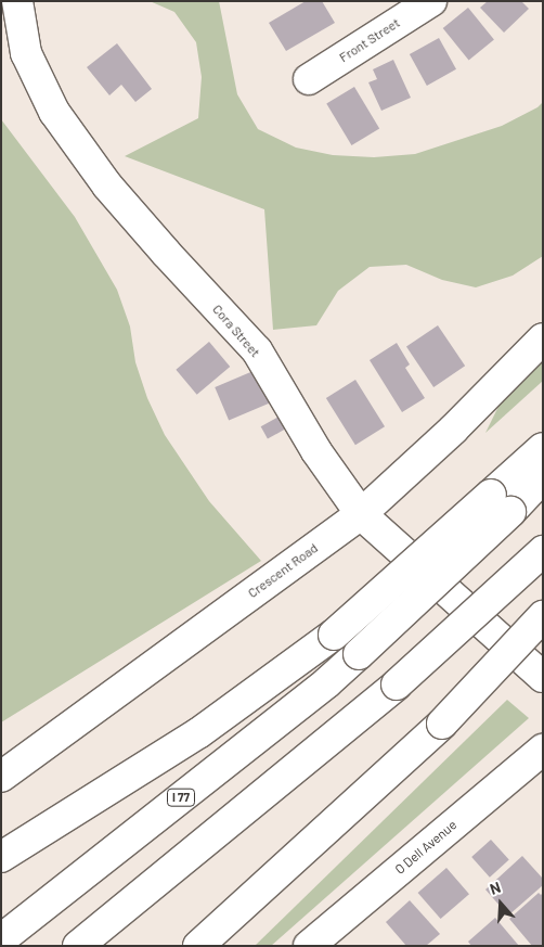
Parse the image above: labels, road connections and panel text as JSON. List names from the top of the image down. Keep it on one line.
{"streets":{"main road":["Front Street","Cora Street","Crescent Road","I 77","O Dell Avenue"]},"crossings":[["Cora Street","Crescent Road"]],"north":"top"}
